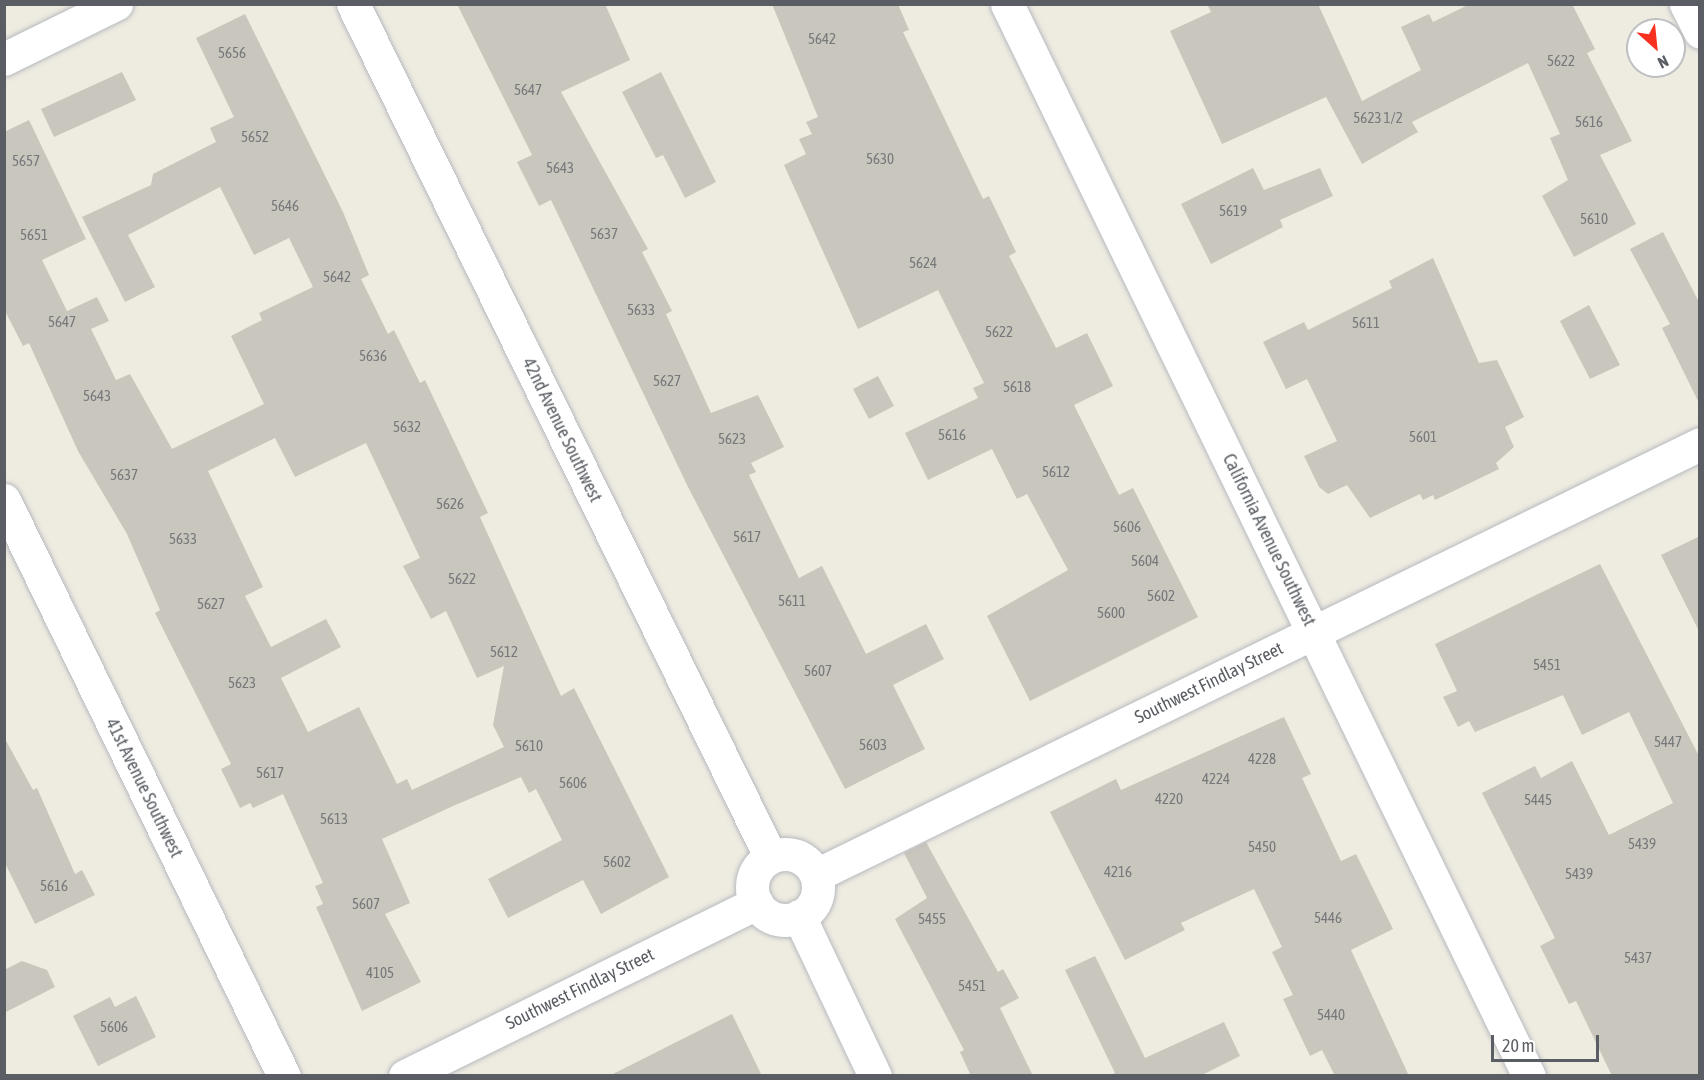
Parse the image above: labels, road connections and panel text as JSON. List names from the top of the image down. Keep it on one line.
{"streets":{"street":["42nd Avenue Southwest","California Avenue Southwest","Southwest Findlay Street","41st Avenue Southwest"]},"crossings":[["42nd Avenue Southwest","Southwest Findlay Street"],["California Avenue Southwest","Southwest Findlay Street"]],"house_numbers":["5642","5656","5622","5647","5623 1/2","5616","5652","5630","5657","5643","5646","5619","5610","5637","5651","5624","5642","5633","5647","5611","5622","5636","5627","5618","5643","5632","5616","5601","5623","5612","5637","5626","5606","5617","5633","5604","5622","5602","5611","5627","5600","5612","5451","5607","5623","5447","5603","5610","4228","5617","4224","5606","4220","5445","5613","5439","5450","5602","4216","5439","5616","5607","5446","5455","5437","4105","5451","5440","5606"],"scale_bar":"20 m","north":"bottom right"}
